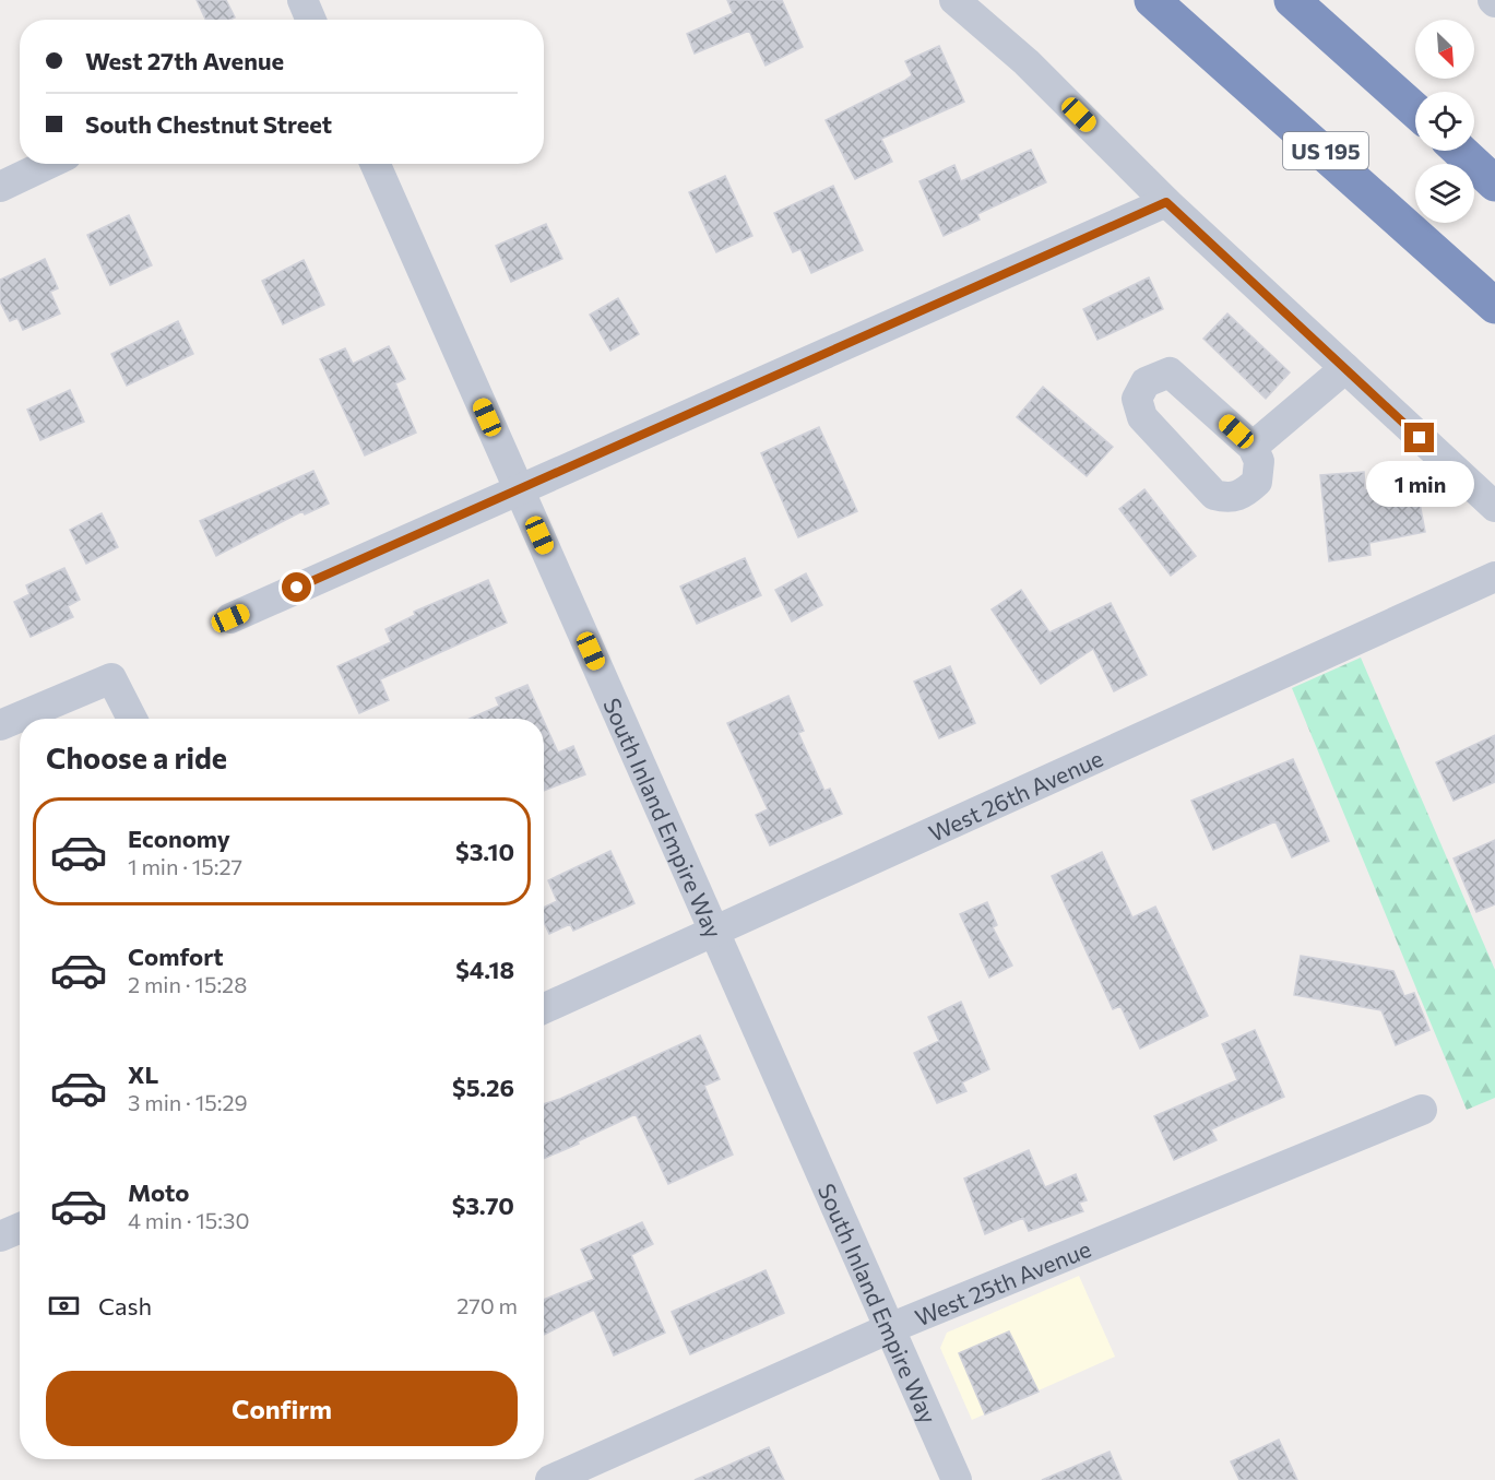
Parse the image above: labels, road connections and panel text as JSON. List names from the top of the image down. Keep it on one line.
{"streets":{"highway":["US 195"],"street":["West 26th Avenue","South Inland Empire Way","West 25th Avenue"]},"crossings":[["West 26th Avenue","South Inland Empire Way"],["South Inland Empire Way","West 25th Avenue"]],"north":"bottom right","page":{"banner":["West 27th Avenue","South Chestnut Street"],"bubble":"1 min","heading":"Choose a ride","list":[{"name":"Economy","note":"1 min · 15:27","value":"$3.10"},{"name":"Comfort","note":"2 min · 15:28","value":"$4.18"},{"name":"XL","note":"3 min · 15:29","value":"$5.26"},{"name":"Moto","note":"4 min · 15:30","value":"$3.70"}],"pay":["Cash","270 m"],"buttons":"Confirm"}}
